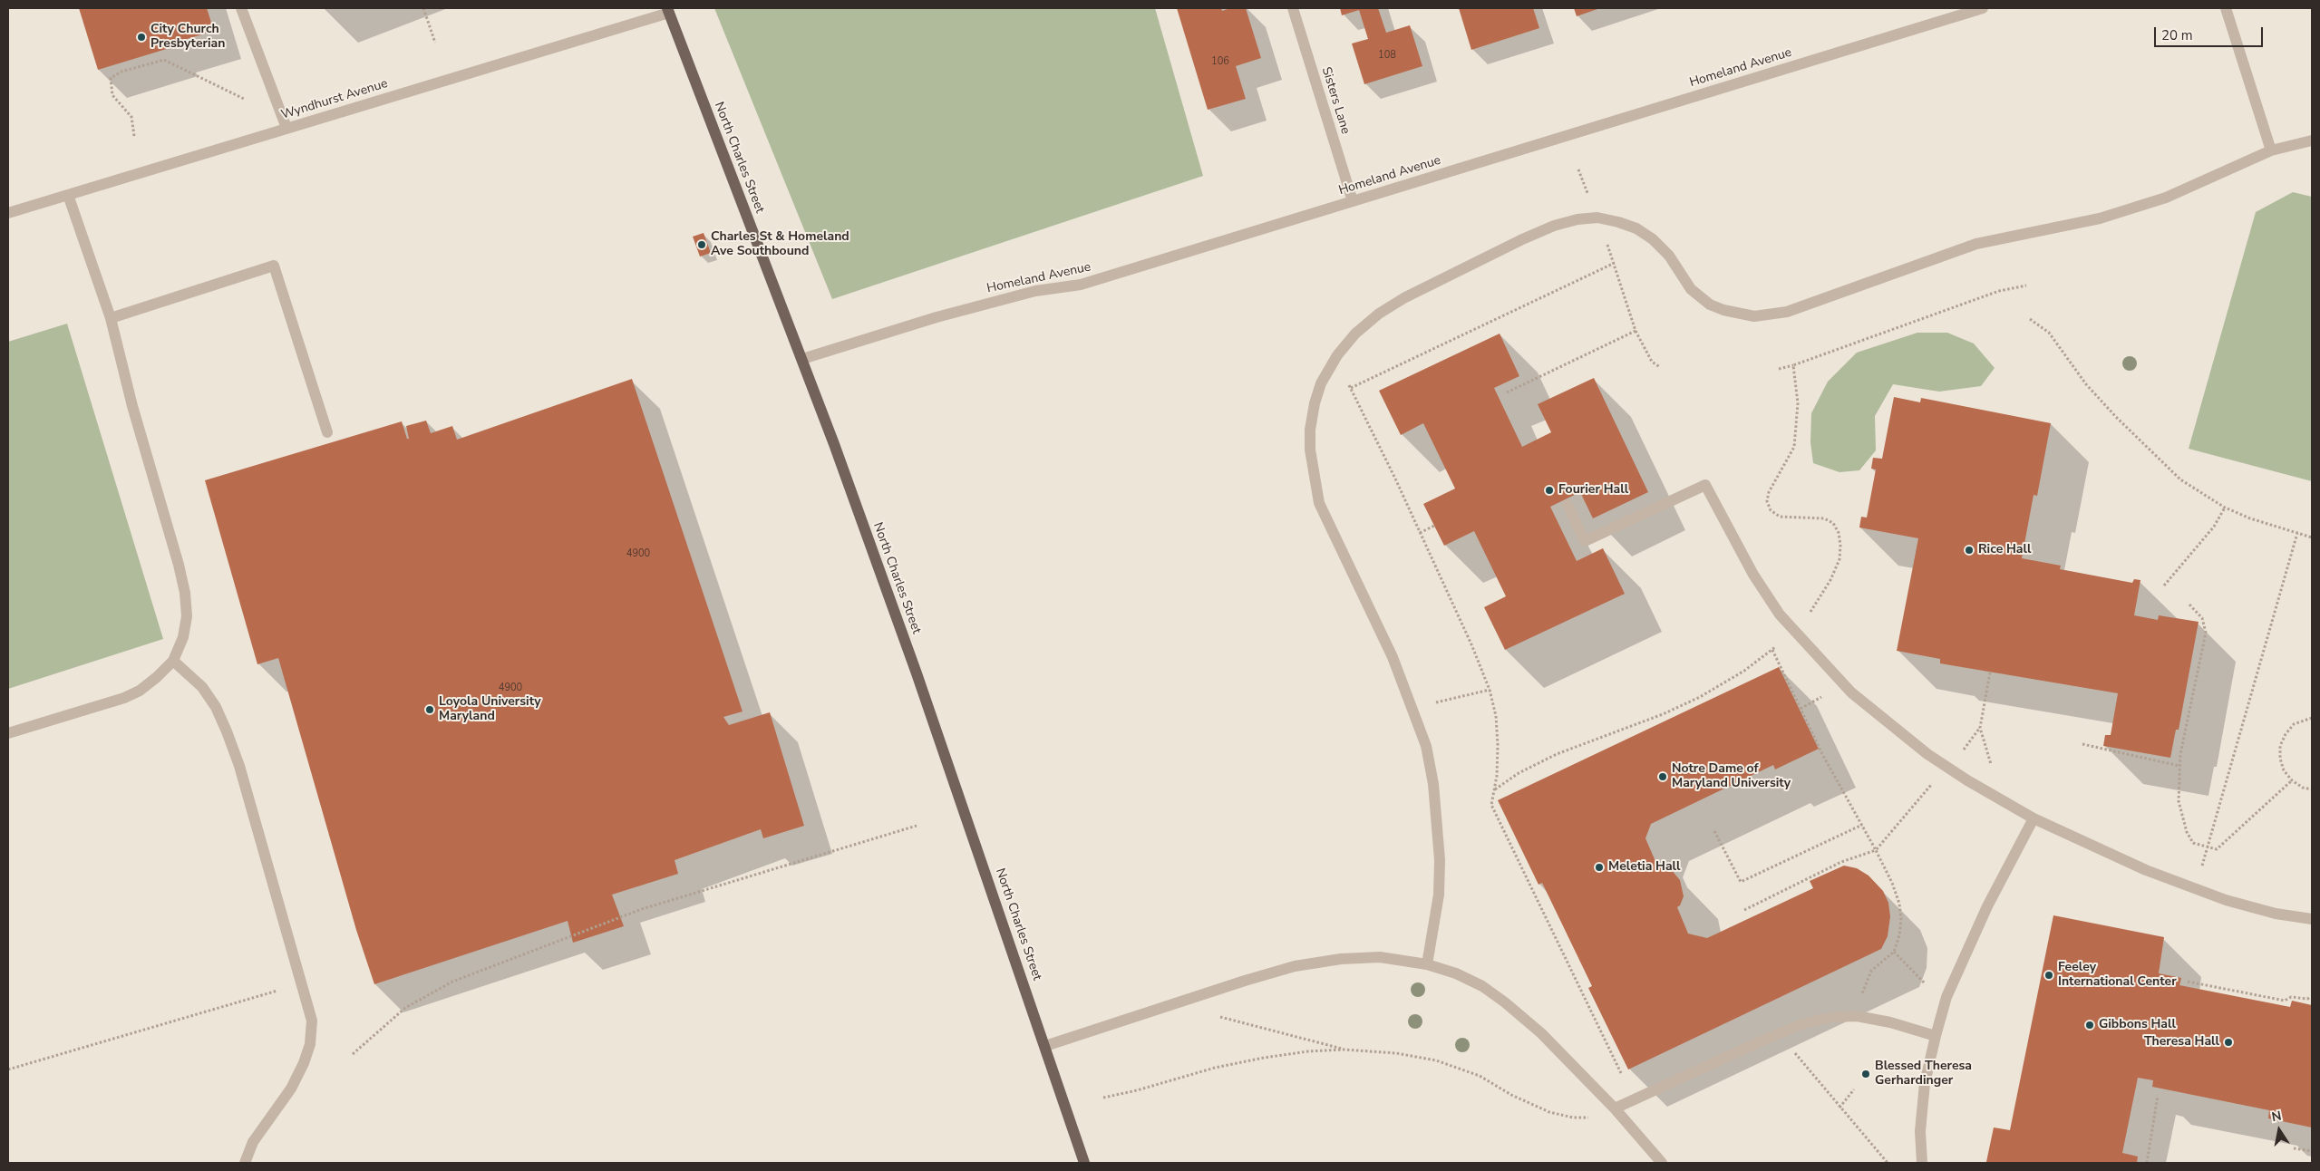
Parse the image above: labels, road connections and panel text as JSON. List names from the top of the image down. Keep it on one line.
{"streets":{"main road":["North Charles Street"],"street":["Homeland Avenue","Wyndhurst Avenue","Sisters Lane"]},"crossings":[["Homeland Avenue","Sisters Lane"],["Homeland Avenue","North Charles Street"],["Wyndhurst Avenue","North Charles Street"]],"places":["City Church Presbyterian","Charles St & Homeland Ave Southbound","Fourier Hall","Rice Hall","Loyola University Maryland","Notre Dame of Maryland University","Meletia Hall","Feeley International Center","Gibbons Hall","Theresa Hall","Blessed Theresa Gerhardinger"],"house_numbers":["108","106","4900","4900"],"scale_bar":"20 m","north":"top"}
